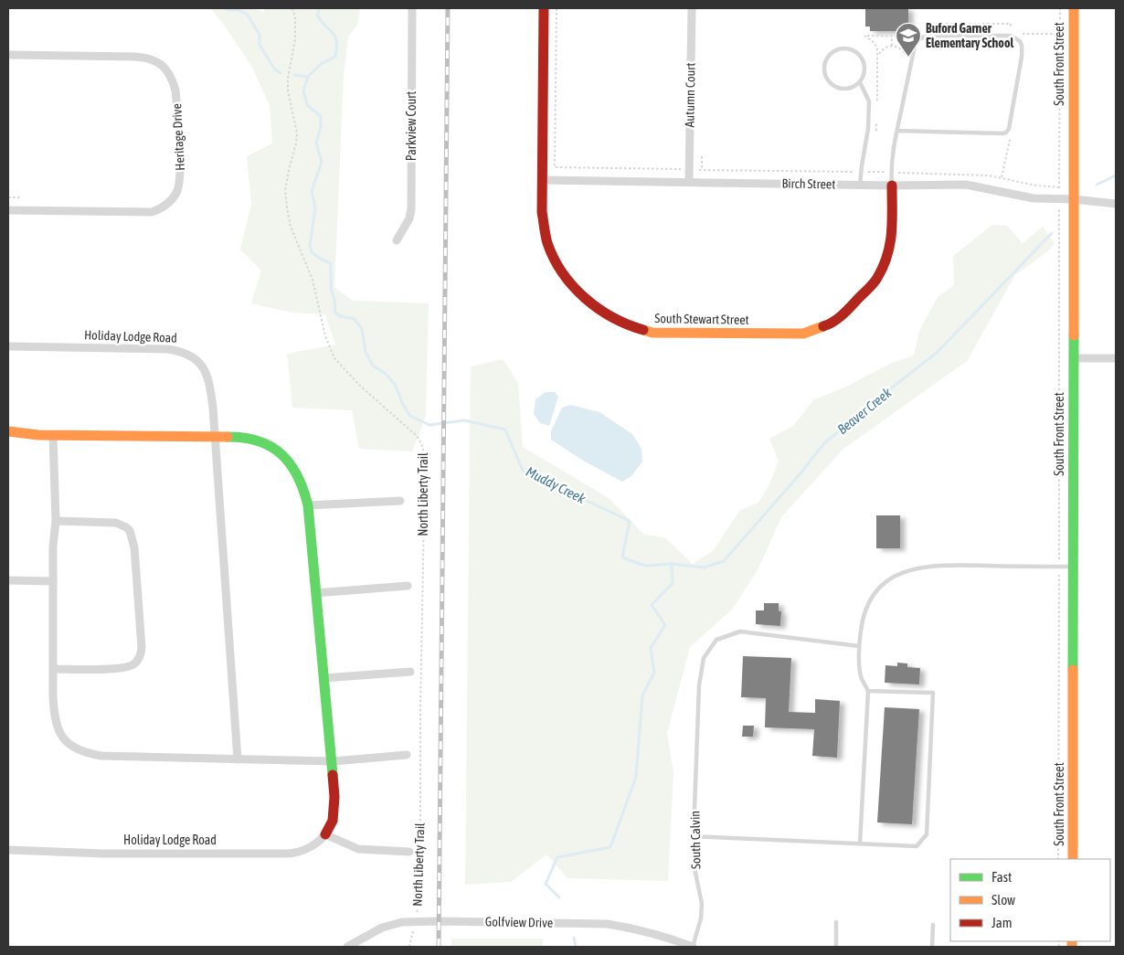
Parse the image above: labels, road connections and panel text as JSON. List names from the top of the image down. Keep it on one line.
{"streets":{"street":["South Front Street","Autumn Court","Parkview Court","Heritage Drive","Birch Street","South Stewart Street","Holiday Lodge Road","Golfview Drive"],"lane":["South Calvin"],"path":["North Liberty Trail"]},"crossings":[["South Front Street","Birch Street"],["Autumn Court","Birch Street"],["Birch Street","South Stewart Street"],["North Liberty Trail","Golfview Drive"],["South Calvin","Golfview Drive"]],"water":["Beaver Creek","Muddy Creek"],"places":{"school or university":["Buford Garner Elementary School"]},"legend":["Fast","Slow","Jam"]}
